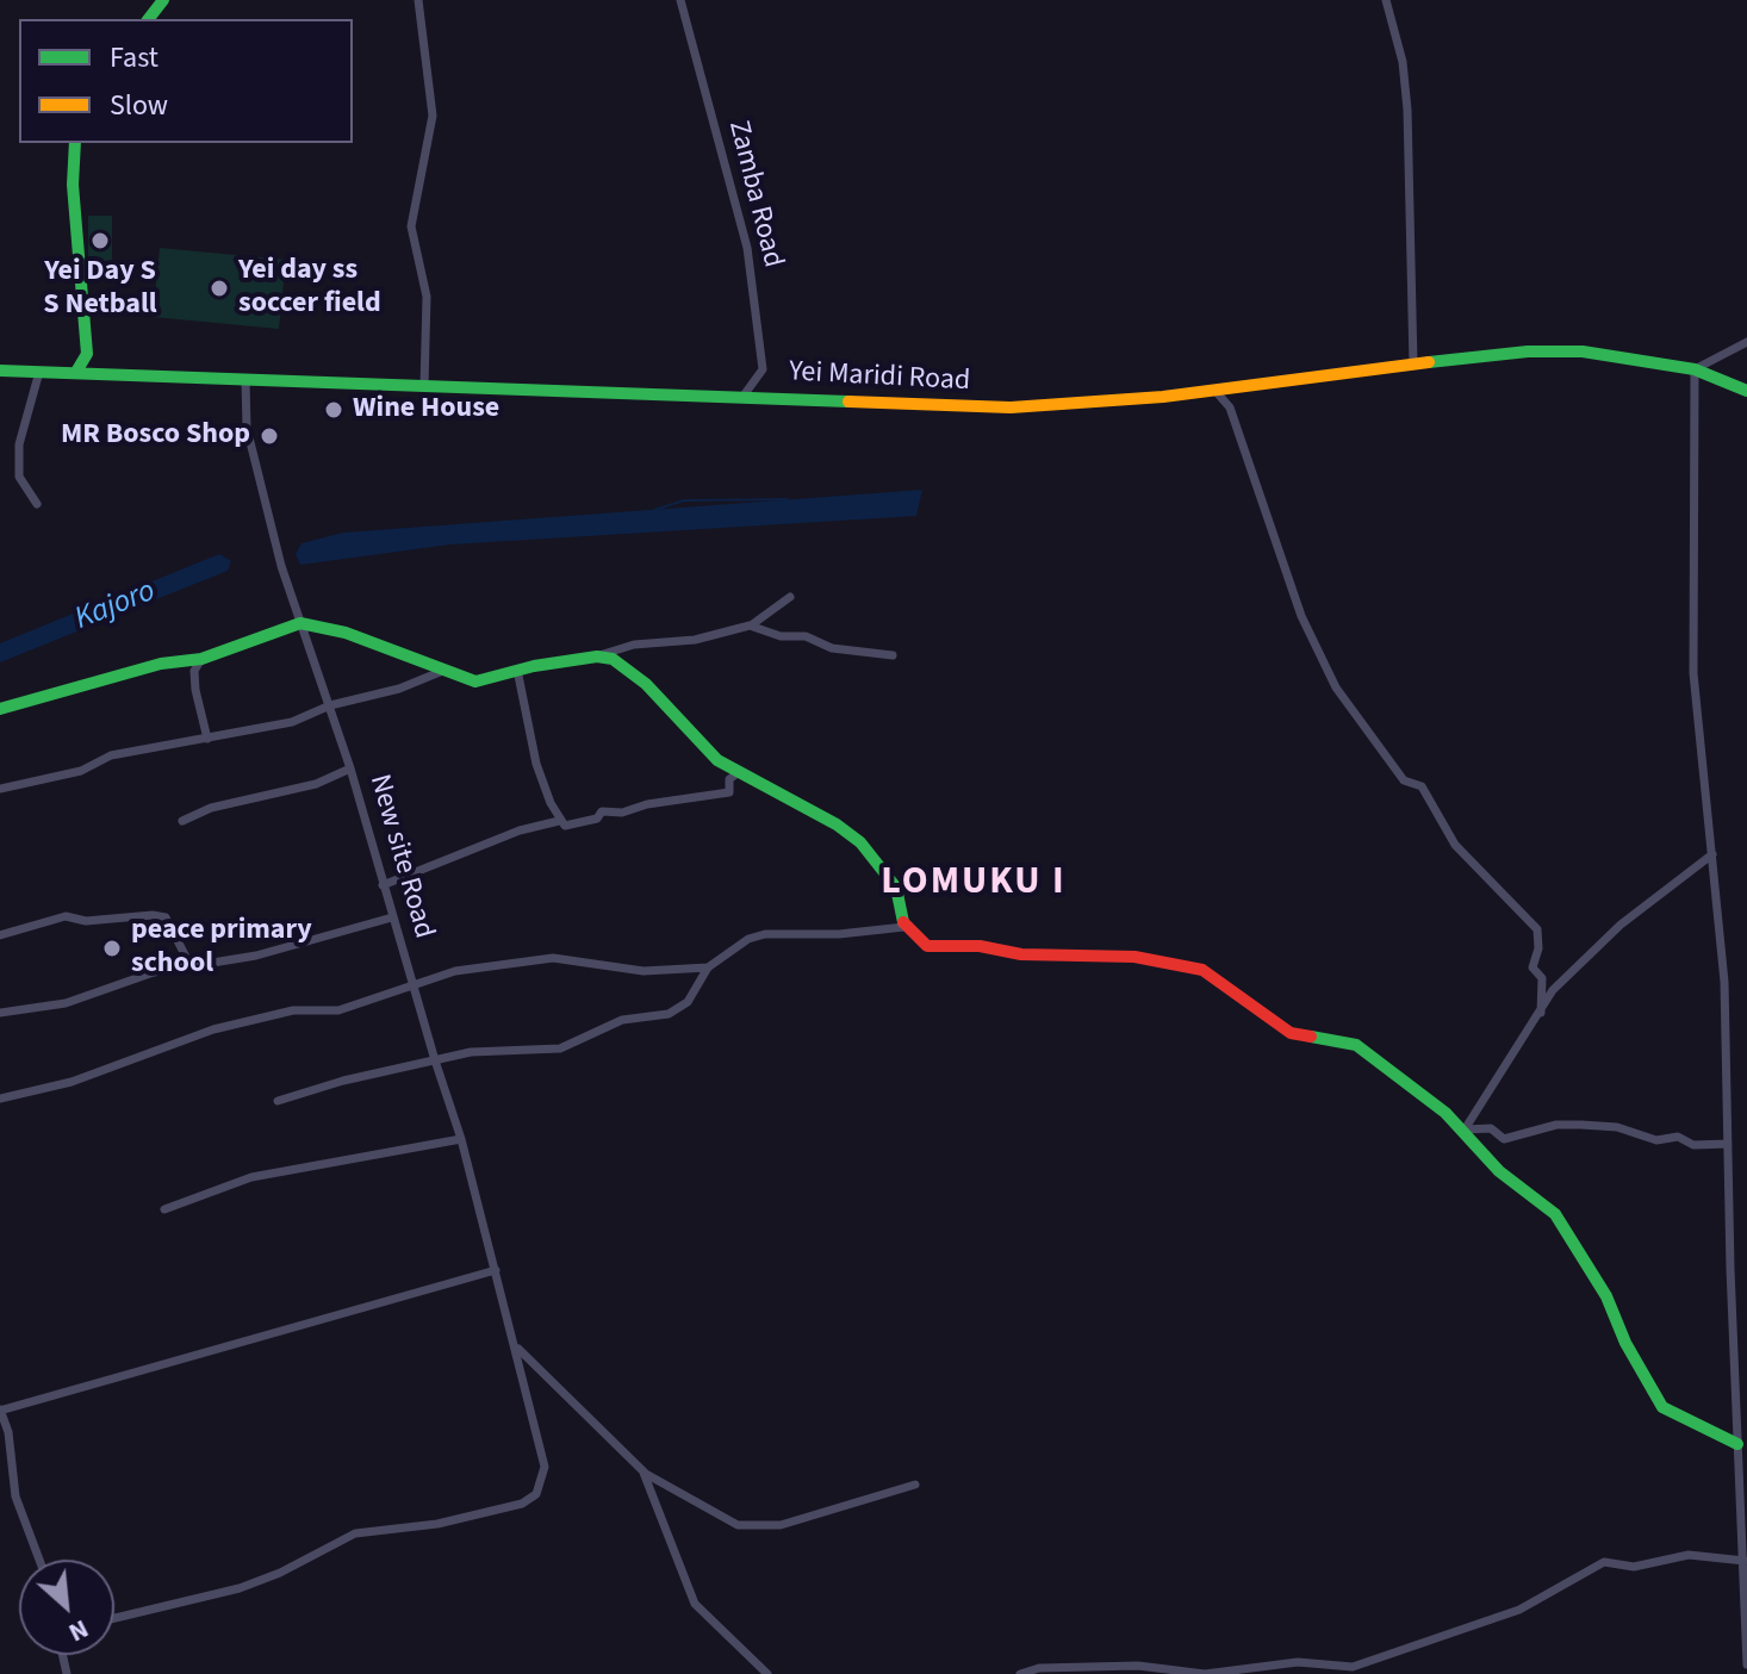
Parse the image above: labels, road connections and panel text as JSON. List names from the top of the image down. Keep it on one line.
{"streets":{"street":["Zamba Road","Yei Maridi Road","New site Road"]},"crossings":[["Zamba Road","Yei Maridi Road"],["Yei Maridi Road","New site Road"]],"districts":["LOMUKU I"],"water":["Kajoro"],"places":["Yei Day S S Netball","Yei day ss soccer field","Wine House","MR Bosco Shop","peace primary school"],"legend":["Fast","Slow"],"north":"bottom right"}
